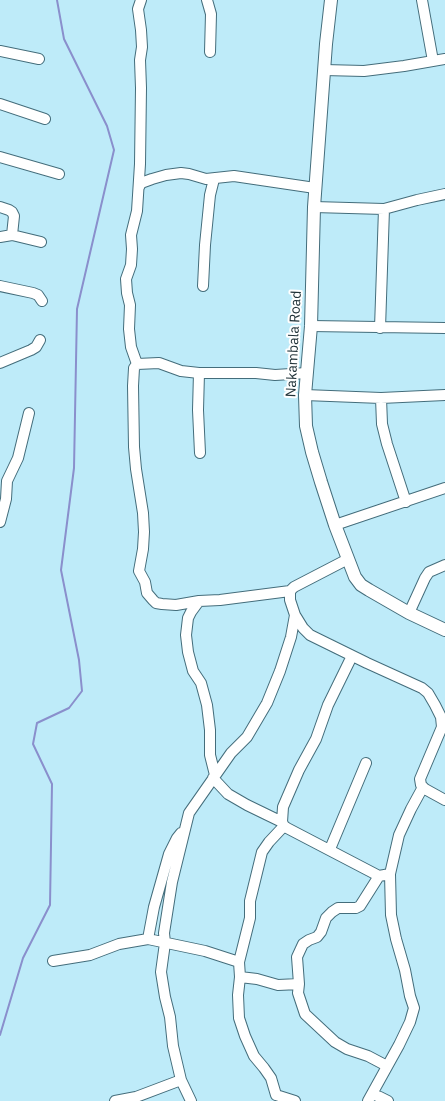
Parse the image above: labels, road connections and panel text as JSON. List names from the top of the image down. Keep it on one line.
{"streets":{"main road":["Nakambala Road"]}}
